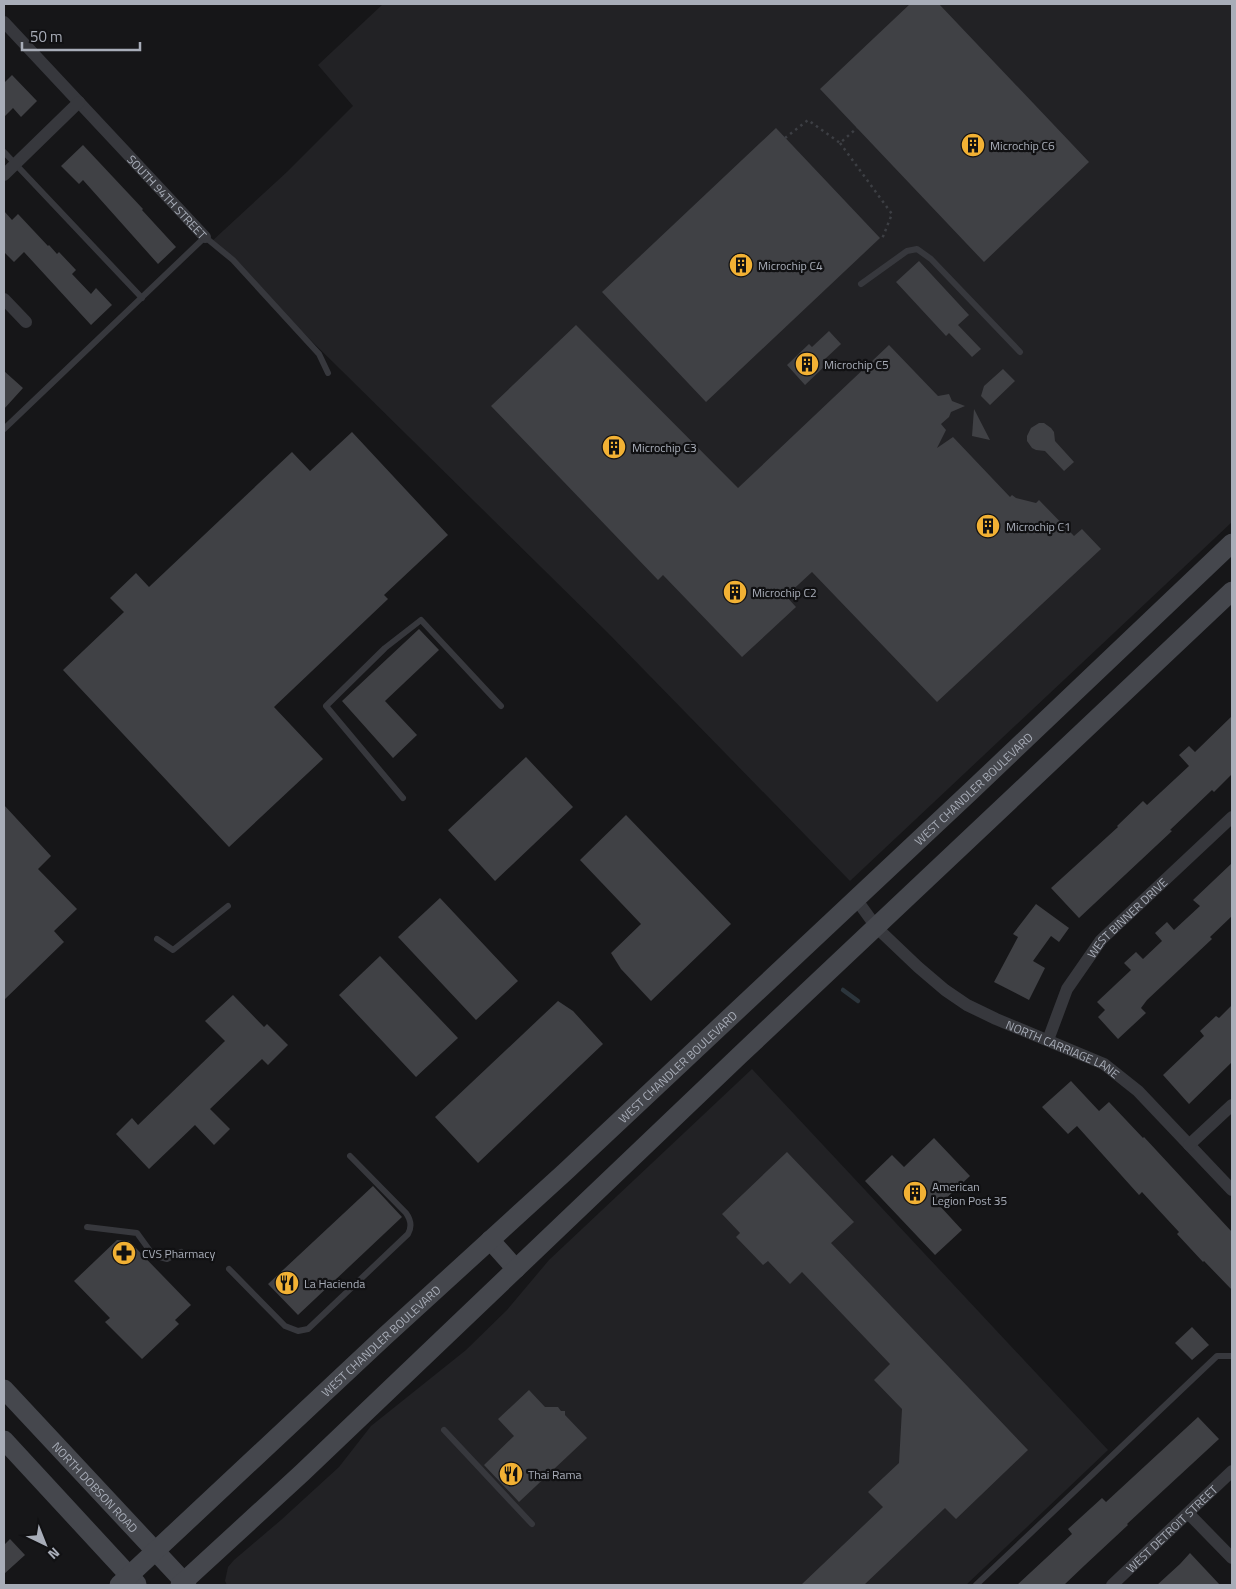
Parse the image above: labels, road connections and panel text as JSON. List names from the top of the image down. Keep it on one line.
{"streets":{"main road":["WEST CHANDLER BOULEVARD","NORTH DOBSON ROAD"],"street":["SOUTH 94TH STREET","WEST BINNER DRIVE","NORTH CARRIAGE LANE","WEST DETROIT STREET"]},"crossings":[["WEST CHANDLER BOULEVARD","NORTH CARRIAGE LANE"],["WEST CHANDLER BOULEVARD","NORTH DOBSON ROAD"],["WEST BINNER DRIVE","NORTH CARRIAGE LANE"]],"places":{"building":["Microchip C6","Microchip C4","Microchip C5","Microchip C3","Microchip C1","Microchip C2","American Legion Post 35"],"pharmacy":["CVS Pharmacy"],"restaurant":["La Hacienda","Thai Rama"]},"scale_bar":"50 m","north":"bottom right"}
